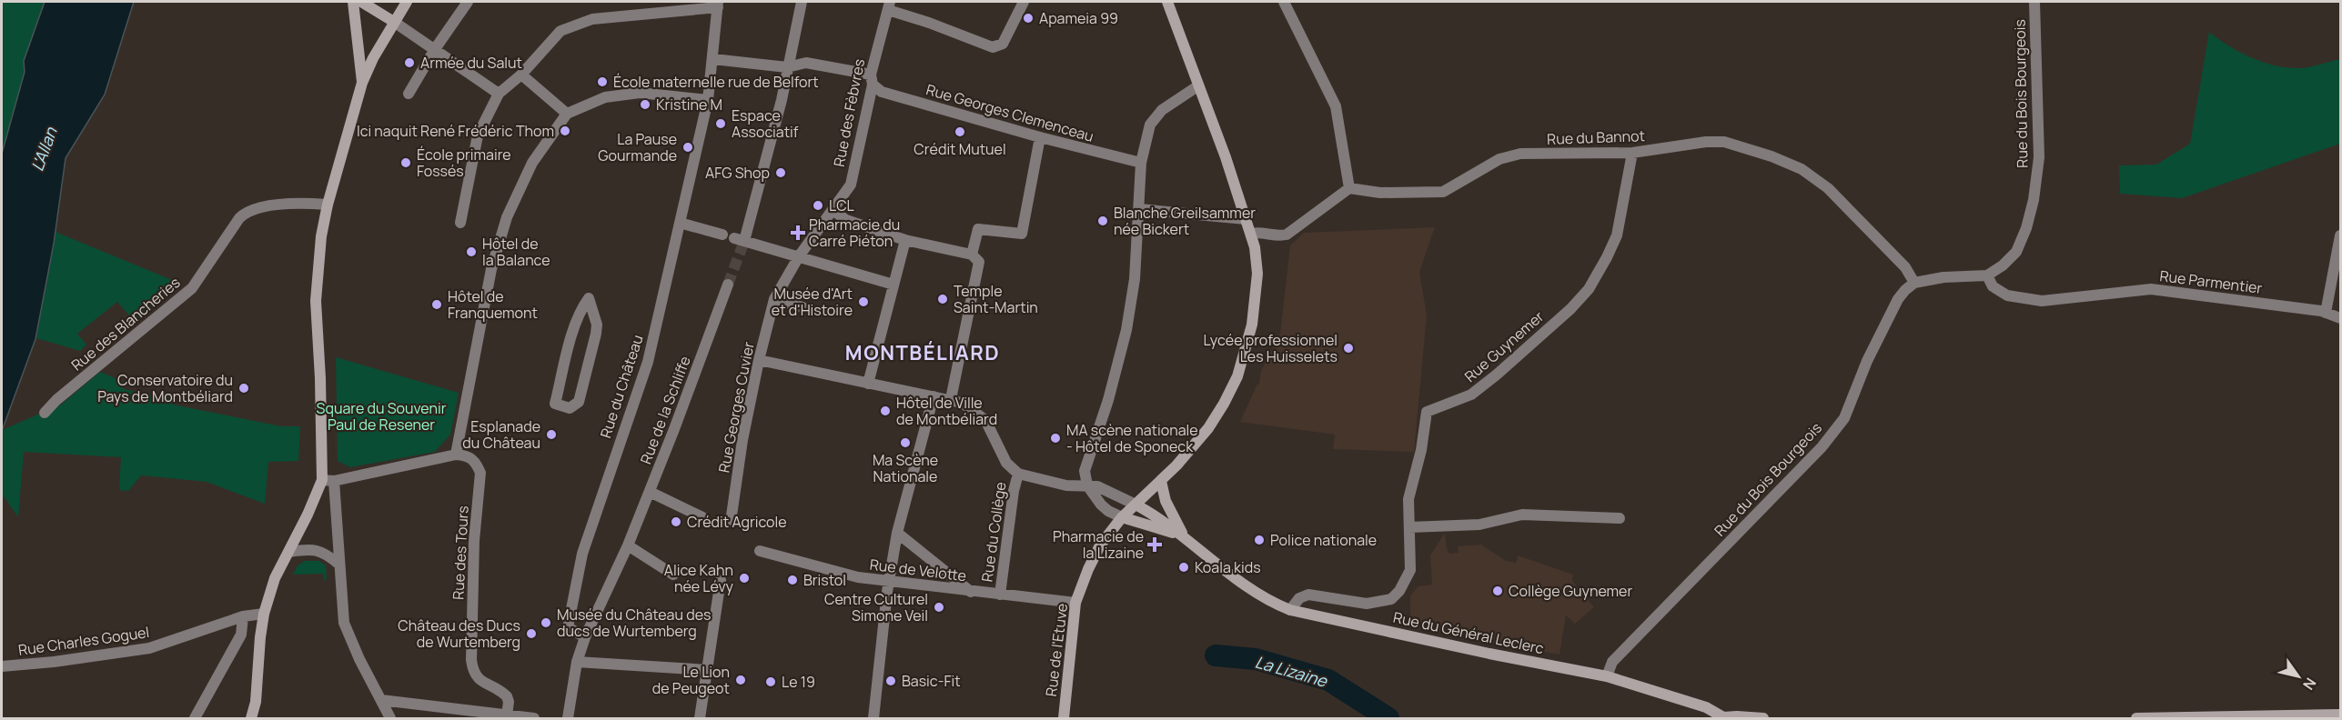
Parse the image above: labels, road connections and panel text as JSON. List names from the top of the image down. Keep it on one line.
{"streets":{"main road":["Rue du Général Leclerc","Rue de l'Etuve"],"street":["Rue du Bois Bourgeois","Rue des Fèbvres","Rue Georges Clemenceau","Rue du Bannot","Rue Parmentier","Rue des Blancheries","Rue Guynemer","Rue du Château","Rue Georges Cuvier","Rue de la Schliffe","Rue du Collège","Rue des Tours","Rue de Velotte","Rue Charles Goguel"]},"crossings":[["Rue du Bois Bourgeois","Rue du Bannot"],["Rue du Bois Bourgeois","Rue Parmentier"],["Rue du Bois Bourgeois","Rue du Général Leclerc"],["Rue des Fèbvres","Rue Georges Clemenceau"],["Rue des Fèbvres","Rue Georges Cuvier"],["Rue Georges Clemenceau","Rue du Château"],["Rue du Bannot","Rue Guynemer"],["Rue Guynemer","Rue du Général Leclerc"],["Rue du Château","Rue de la Schliffe"],["Rue du Collège","Rue de Velotte"],["Rue du Collège","Rue du Général Leclerc"],["Rue de Velotte","Rue de l'Etuve"],["Rue du Général Leclerc","Rue de l'Etuve"]],"districts":["MONTBÉLIARD"],"water":["L'Allan","La Lizaine"],"parks":["Square du Souvenir Paul de Resener"],"places":{"other":["Apameia 99","Armée du Salut","École maternelle rue de Belfort","Kristine M","Espace Associatif","Ici naquit René Frédéric Thom","Crédit Mutuel","La Pause Gourmande","École primaire Fossés","AFG Shop","LCL","Blanche Greilsammer née Bickert","Hôtel de la Balance","Temple Saint-Martin","Musée d'Art et d'Histoire","Hôtel de Franquemont","Lycée professionnel Les Huisselets","Conservatoire du Pays de Montbéliard","Hôtel de Ville de Montbéliard","Esplanade du Château","MA scène nationale - Hôtel de Sponeck","Ma Scène Nationale","Crédit Agricole","Police nationale","Koala kids","Alice Kahn née Lévy","Bristol","Collège Guynemer","Centre Culturel Simone Veil","Musée du Château des ducs de Wurtemberg","Château des Ducs de Wurtemberg","Le Lion de Peugeot","Basic-Fit","Le 19"],"health":["Pharmacie du Carré Piéton","Pharmacie de la Lizaine"]},"north":"bottom right"}
